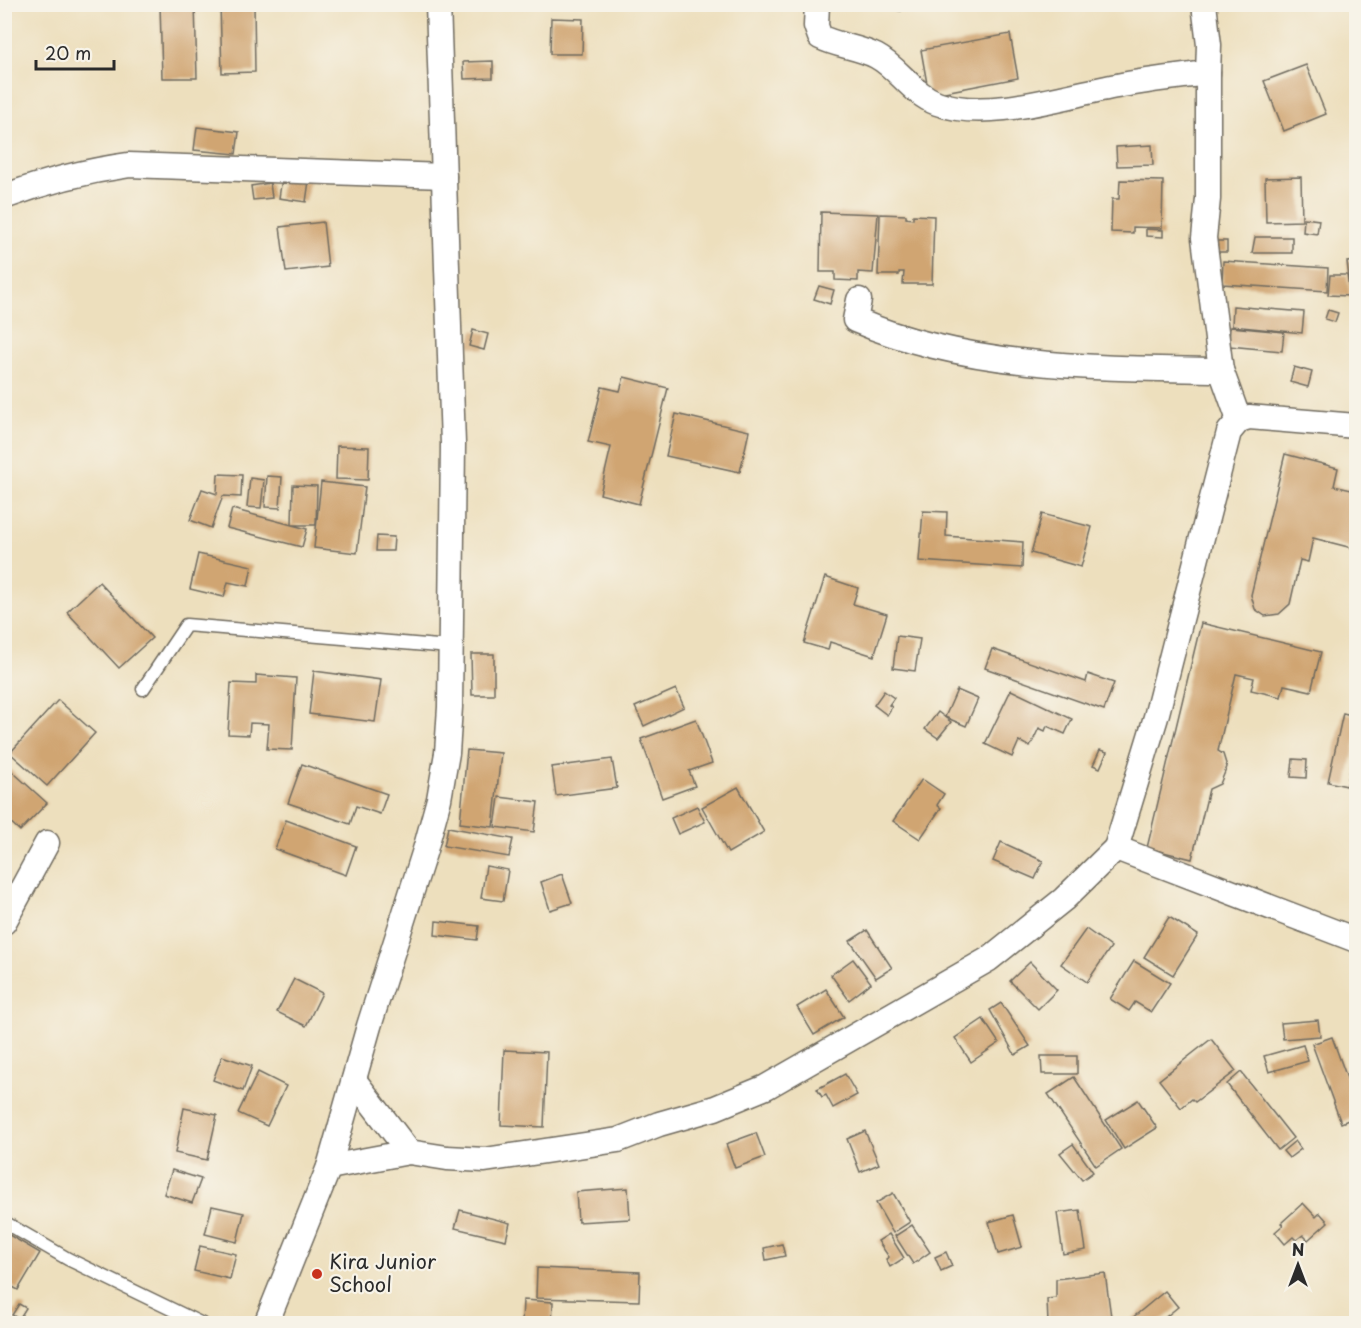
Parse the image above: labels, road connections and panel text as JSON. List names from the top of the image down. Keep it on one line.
{"places":["Kira Junior School"],"scale_bar":"20 m","north":"top"}
